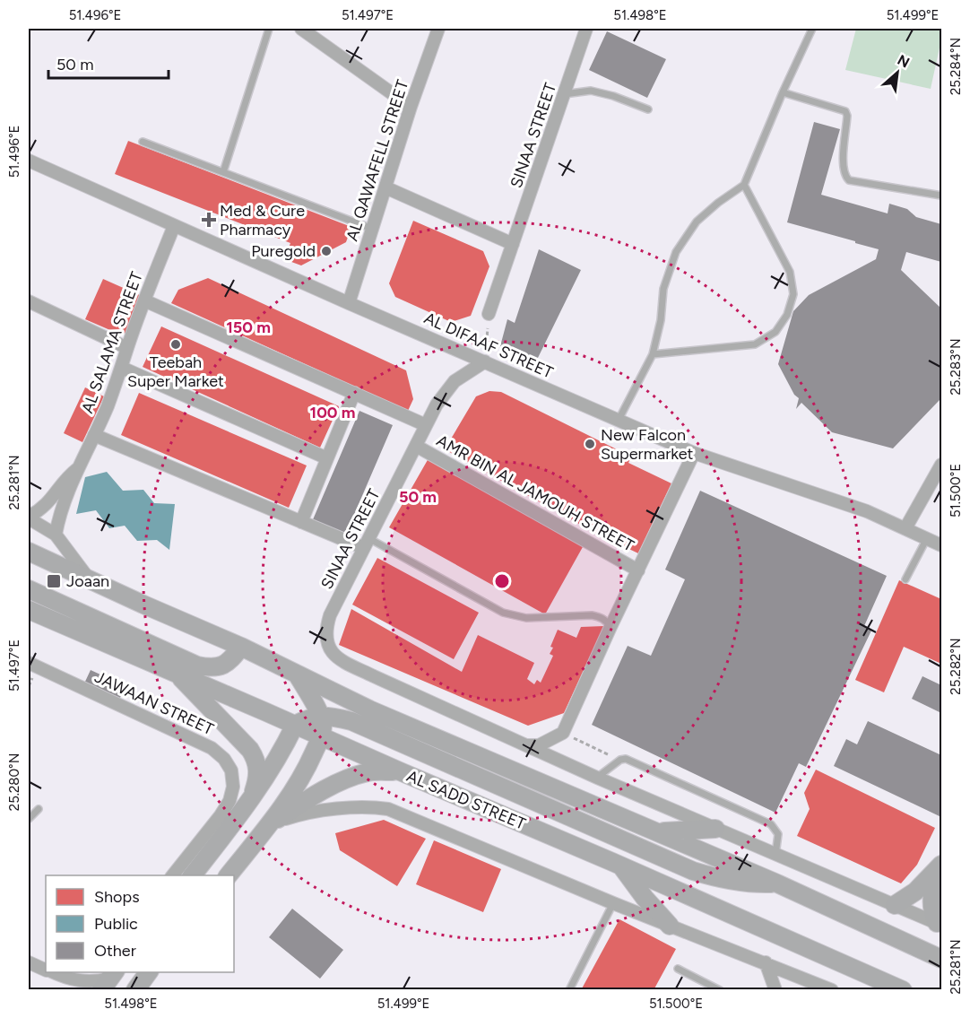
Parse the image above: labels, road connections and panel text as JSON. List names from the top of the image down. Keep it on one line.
{"streets":{"main road":["AL SADD STREET"],"street":["SINAA STREET","AL QAWAFELL STREET","AL SALAMA STREET","AL DIFAAF STREET","AMR BIN AL JAMOUH STREET","JAWAAN STREET"]},"crossings":[["SINAA STREET","AL DIFAAF STREET"],["SINAA STREET","AMR BIN AL JAMOUH STREET"],["AL QAWAFELL STREET","AL DIFAAF STREET"],["AL SALAMA STREET","AL DIFAAF STREET"]],"places":{"health":["Med & Cure Pharmacy"],"other":["Puregold","Teebah Super Market","New Falcon Supermarket"],"transit":["Joaan"]},"legend":["Shops","Public","Other"],"scale_bar":"50 m","north":"top right","coordinates":["51.496°E","51.497°E","51.498°E","51.499°E","25.284°N","25.283°N","25.281°N","51.500°E","25.282°N","25.280°N"],"rings":["150 m","100 m","50 m"]}
